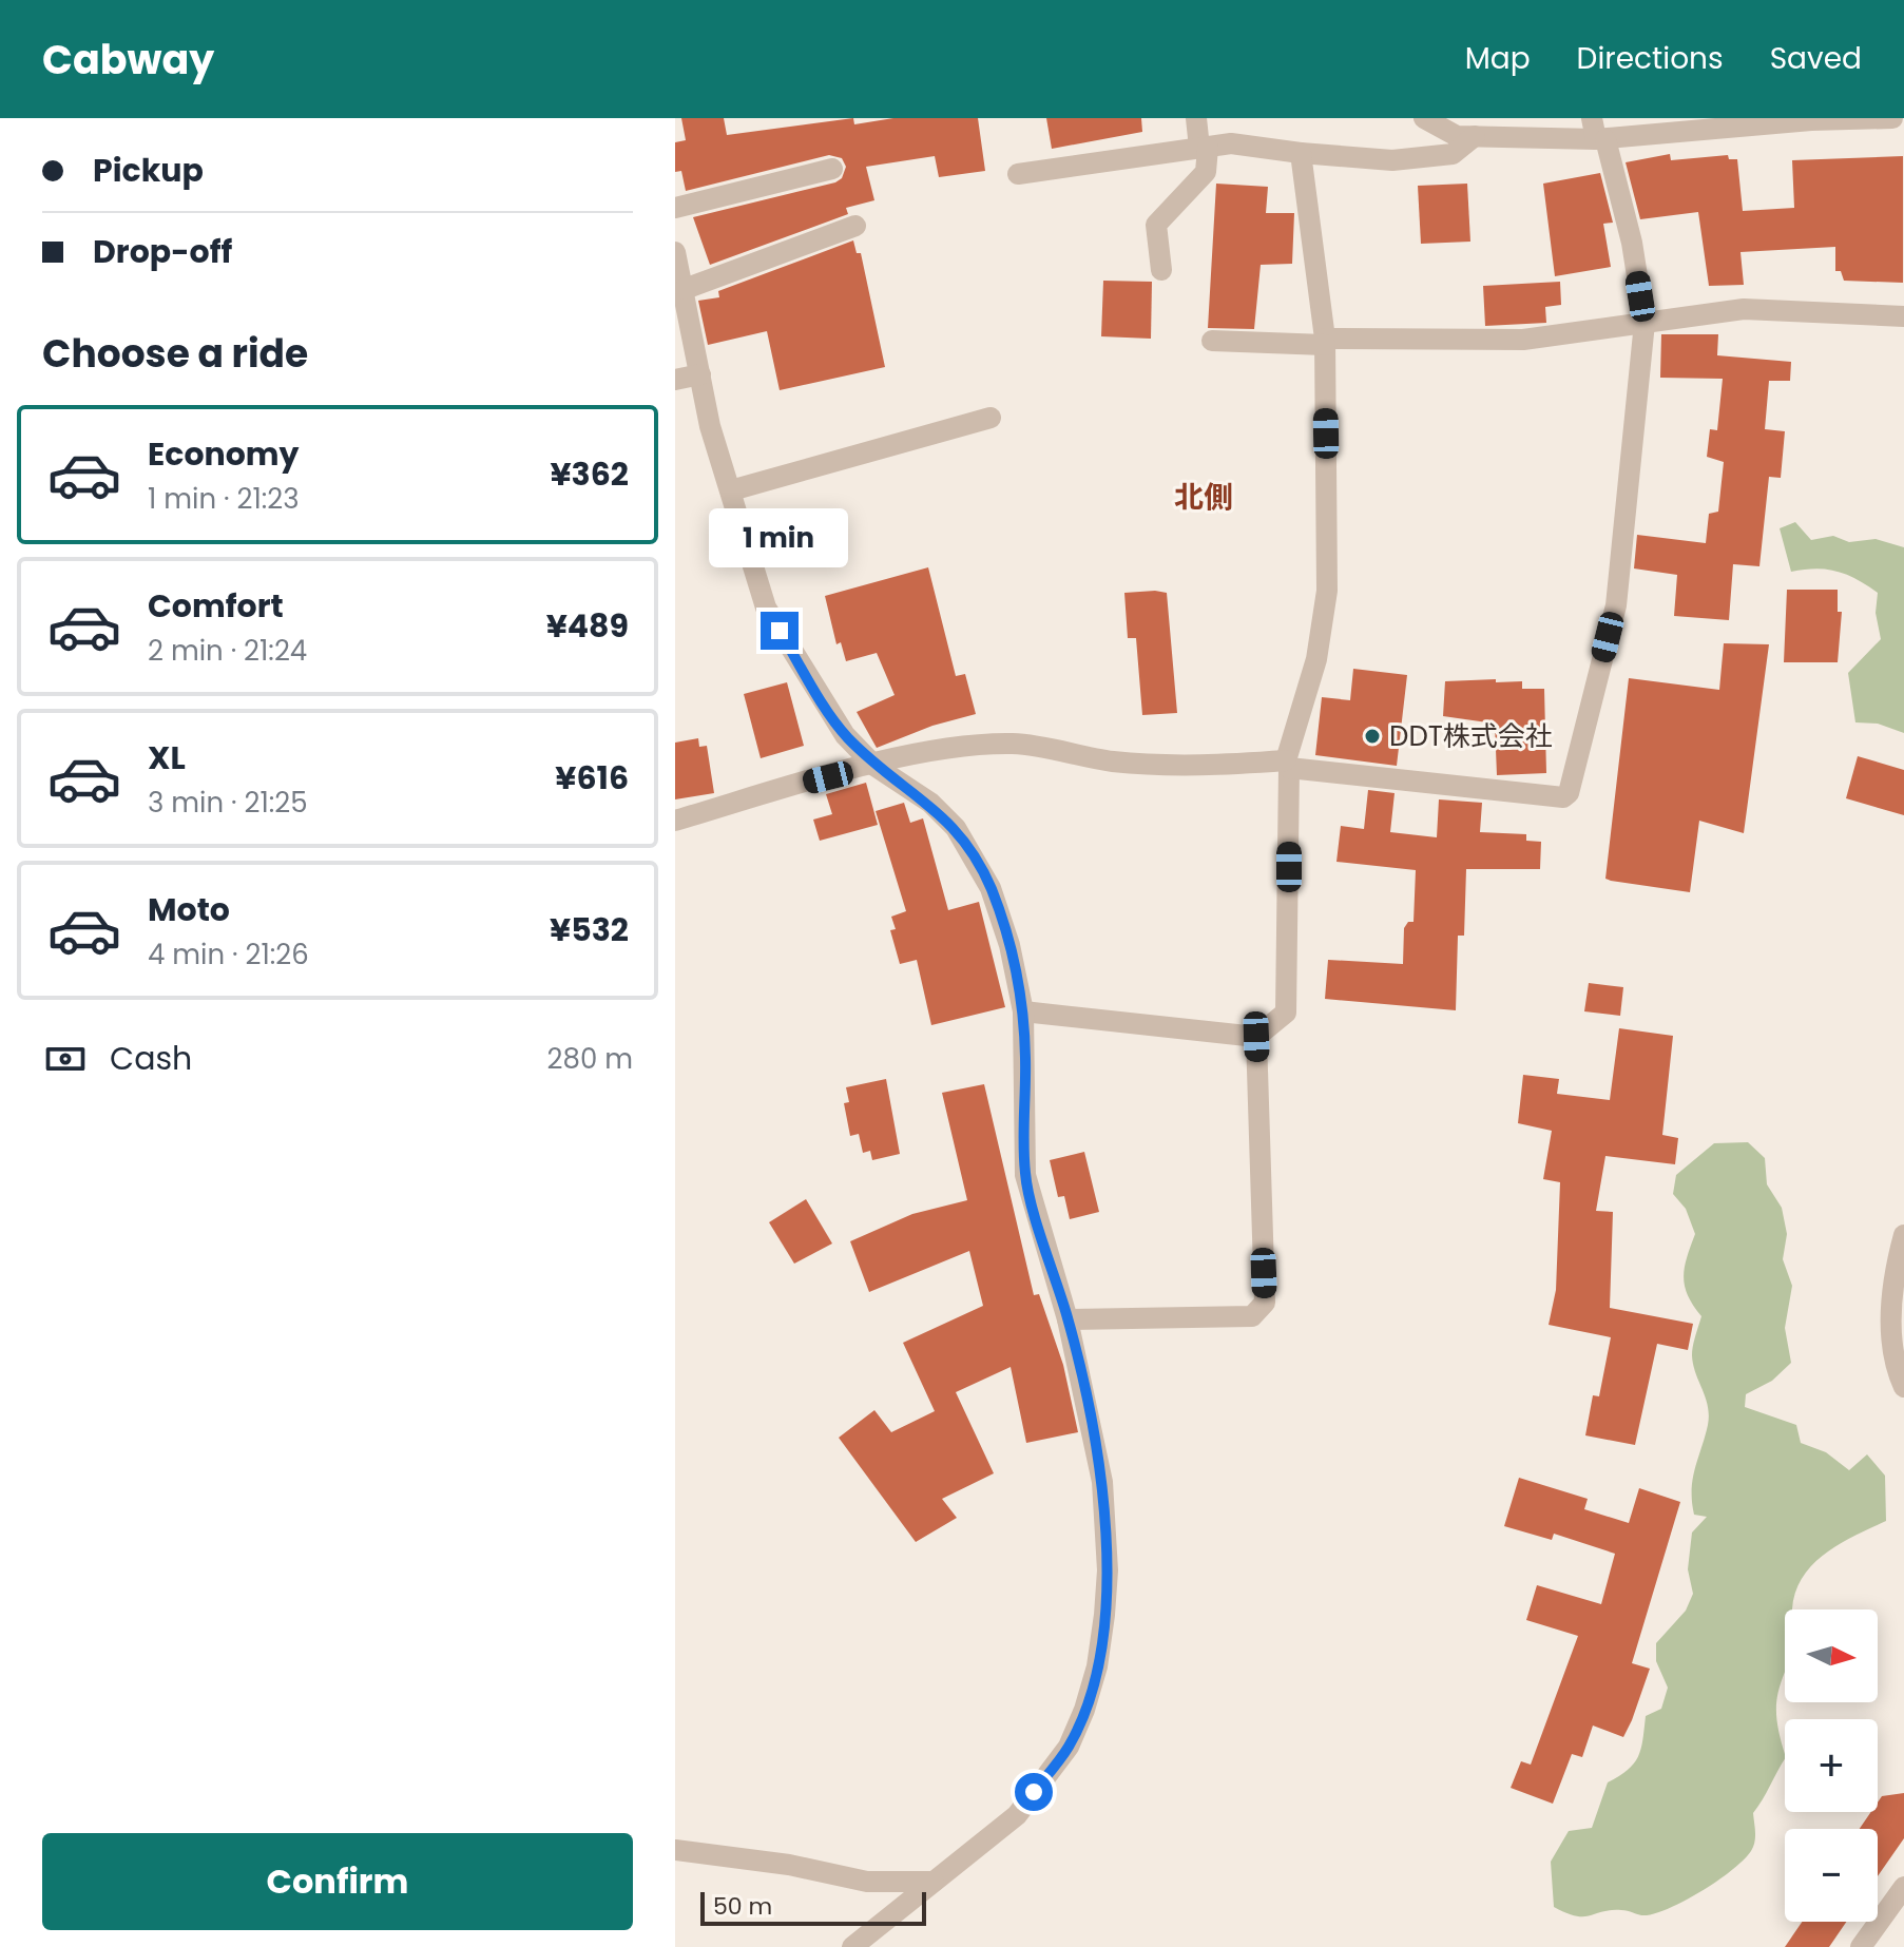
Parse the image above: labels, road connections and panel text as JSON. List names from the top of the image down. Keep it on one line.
{"districts":["北側"],"places":["DDT株式会社"],"scale_bar":"50 m","north":"right","page":{"header":"Cabway","nav":["Map","Directions","Saved"],"banner":["Pickup","Drop-off"],"heading":"Choose a ride","list":[{"name":"Economy","note":"1 min · 21:23","value":"¥362"},{"name":"Comfort","note":"2 min · 21:24","value":"¥489"},{"name":"XL","note":"3 min · 21:25","value":"¥616"},{"name":"Moto","note":"4 min · 21:26","value":"¥532"}],"bubble":"1 min","pay":["Cash","280 m"],"map_buttons":["+","−"],"buttons":"Confirm","scale":"50 m"}}
